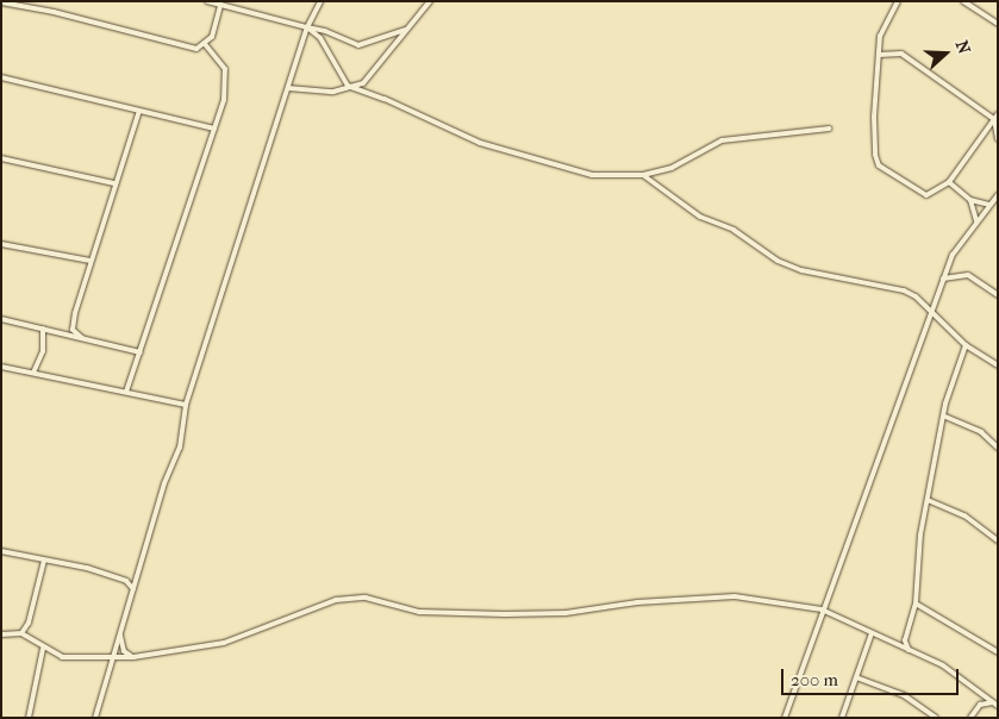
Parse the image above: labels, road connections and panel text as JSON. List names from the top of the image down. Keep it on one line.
{"scale_bar":"200 m","north":"right"}
